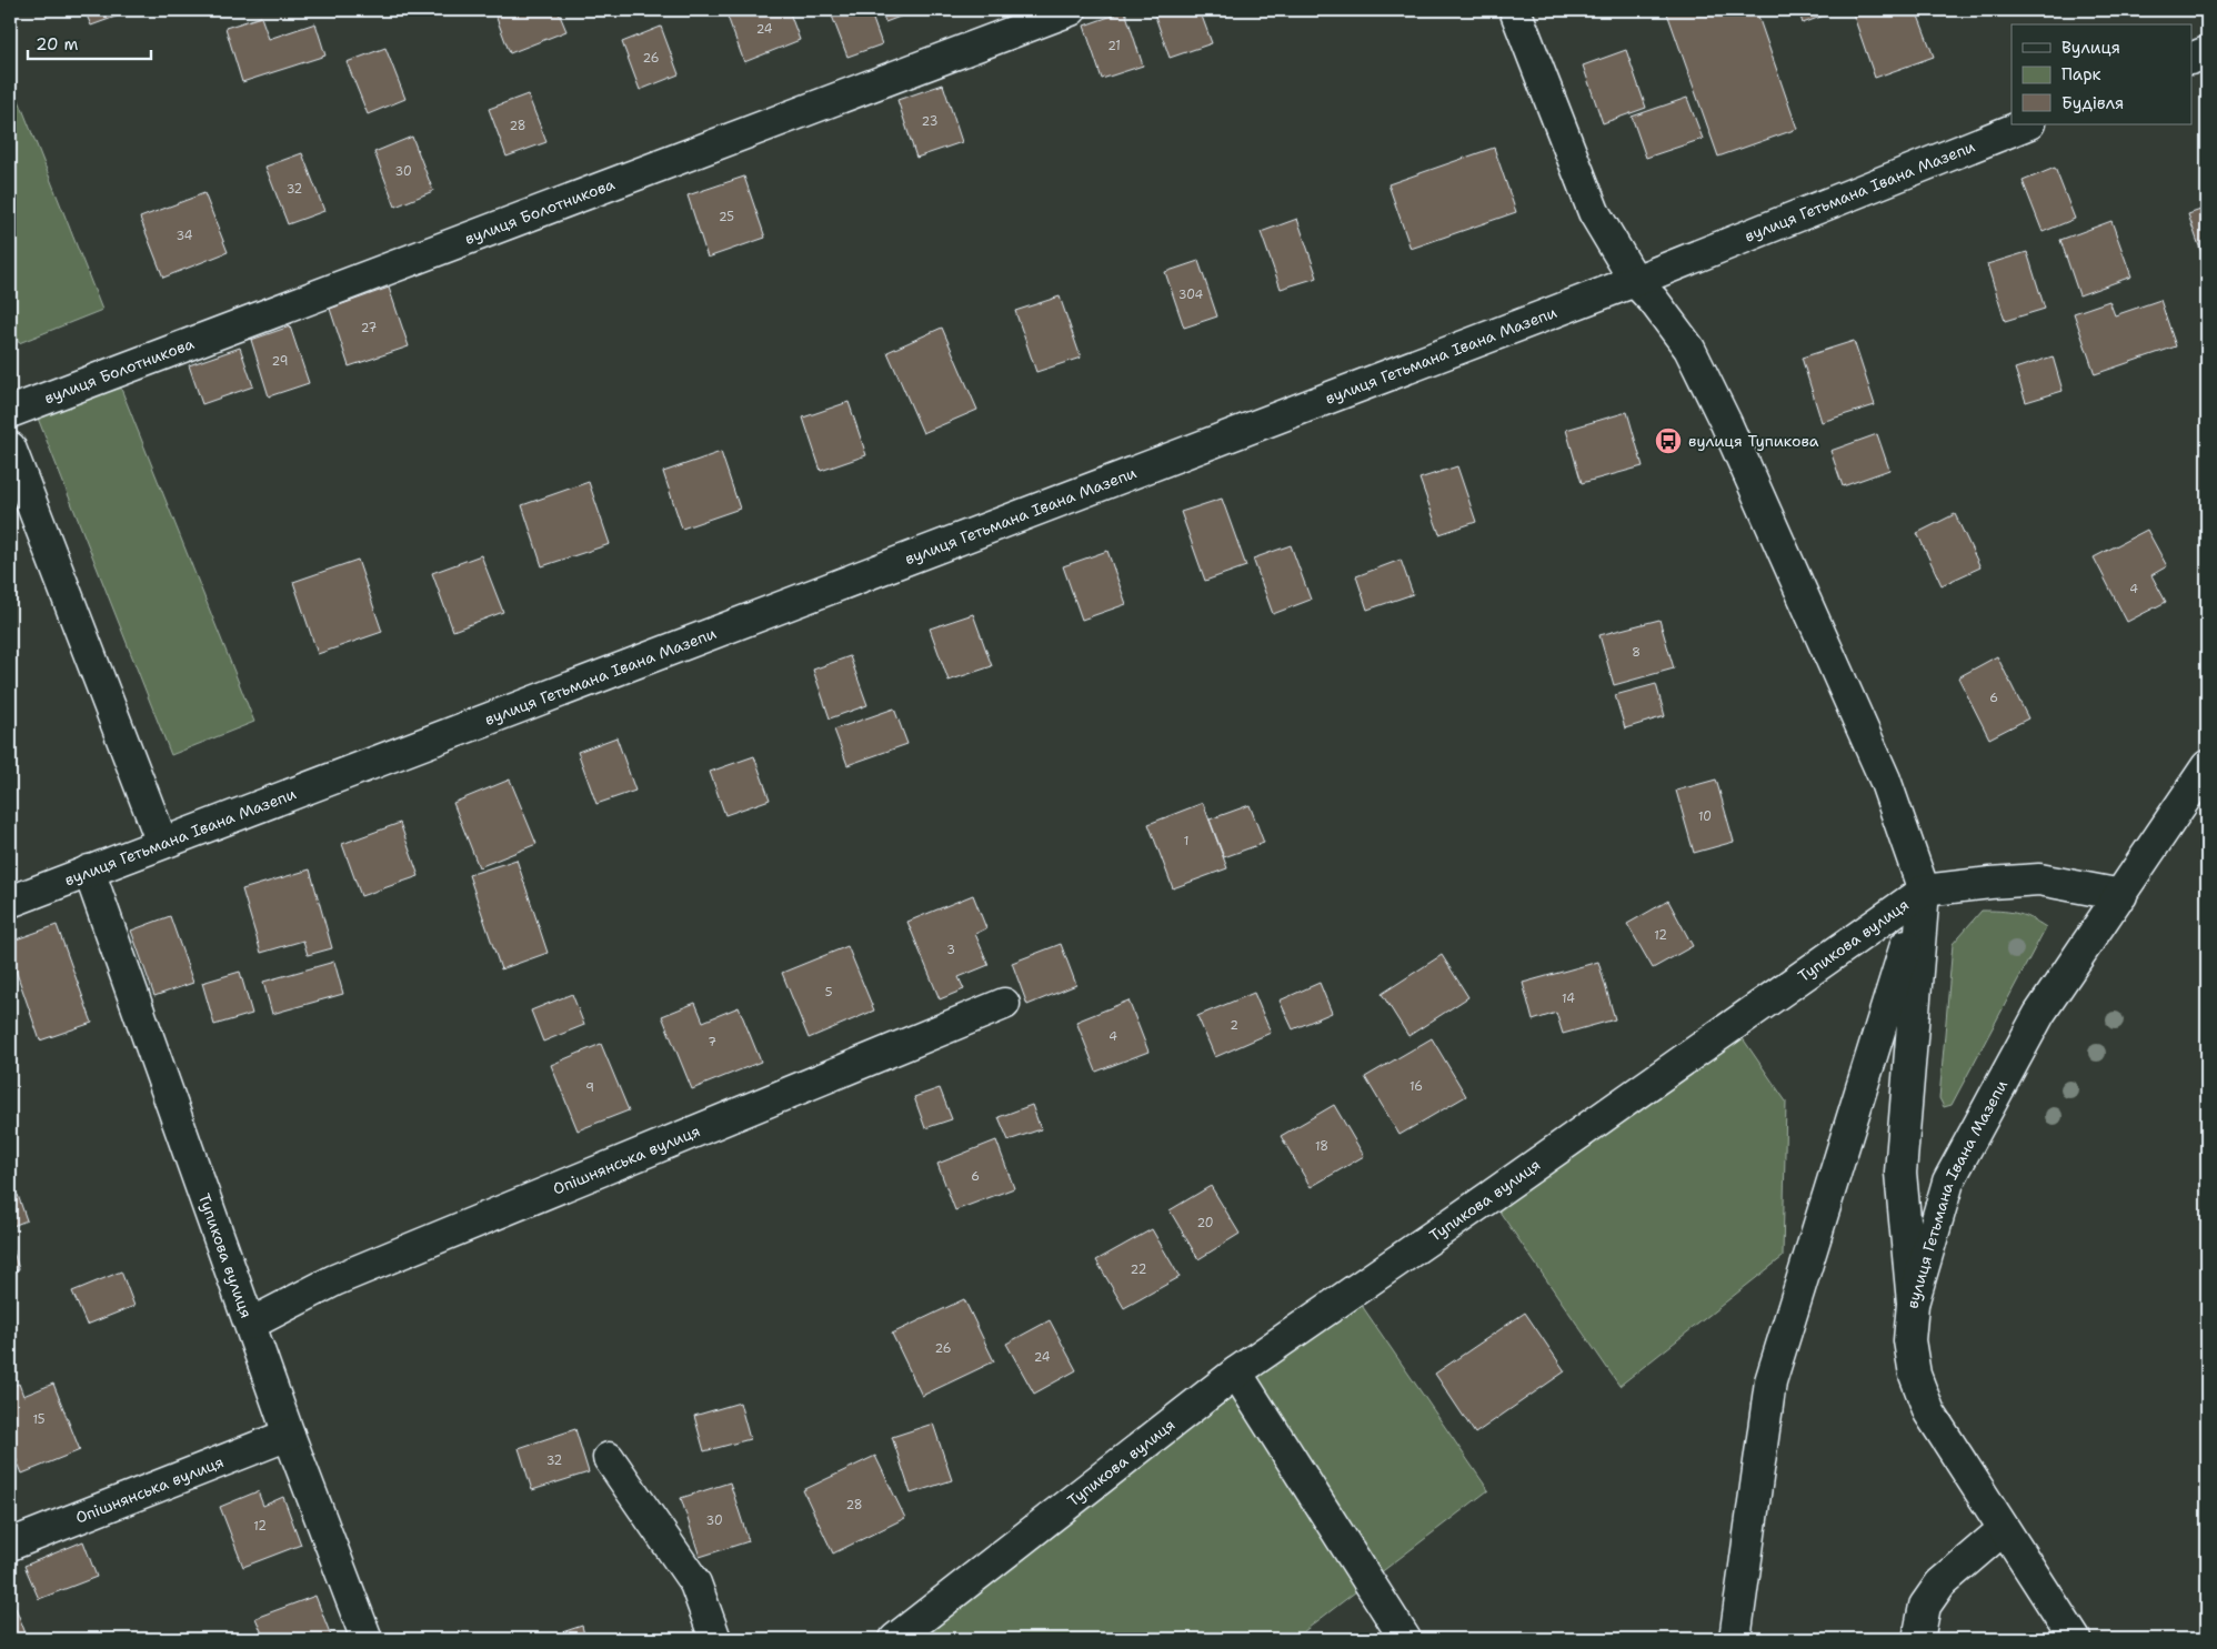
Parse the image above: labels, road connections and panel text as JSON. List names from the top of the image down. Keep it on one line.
{"streets":{"street":["вулиця Гетьмана Івана Мазепи","вулиця Болотникова","Тупикова вулиця","Опішнянська вулиця"]},"crossings":[["вулиця Гетьмана Івана Мазепи","Тупикова вулиця"],["Тупикова вулиця","Опішнянська вулиця"]],"places":{"bus stop":["вулиця Тупикова"]},"house_numbers":["24","21","26","23","28","30","32","25","34","304","27","29","4","8","6","10","1","12","3","5","14","2","4","7","16","9","18","6","20","22","26","24","15","32","28","30","12"],"legend":["Вулиця","Парк","Будівля"],"scale_bar":"20 m"}
